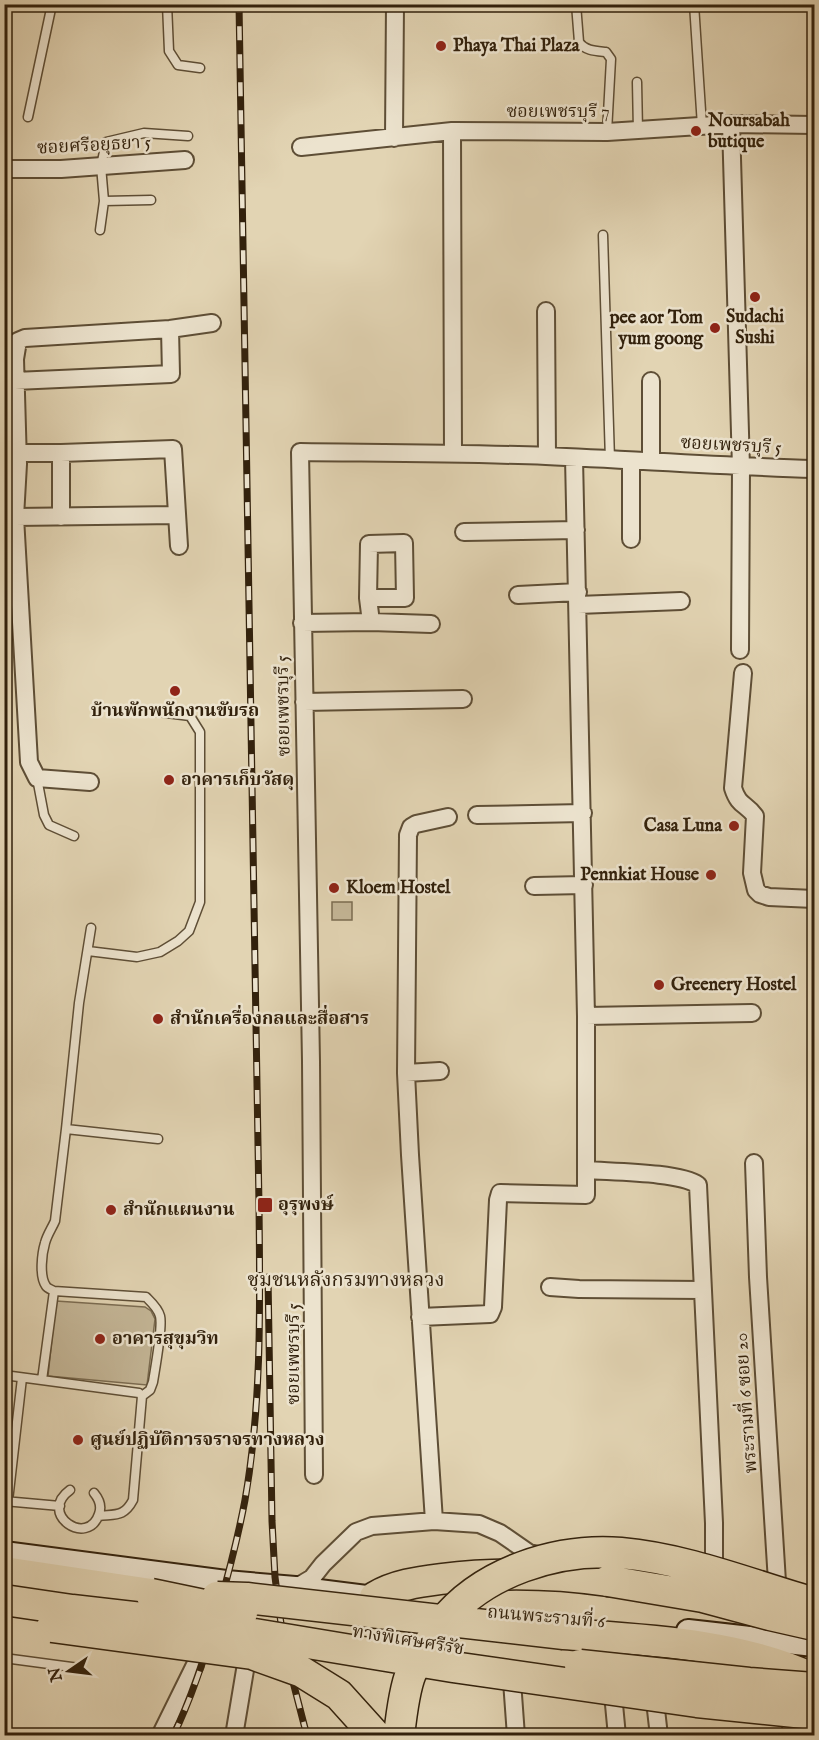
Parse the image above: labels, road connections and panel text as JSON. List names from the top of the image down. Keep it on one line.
{"streets":{"highway":["ทางพิเศษศรีรัช"],"main road":["ถนนพระรามที่ 6"],"street":["ซอยเพชรบุรี 7","ซอยศรีอยุธยา 5","ซอยเพชรบุรี 5","พระรามที่ 6 ซอย 20"]},"crossings":[["พระรามที่ 6 ซอย 20","ถนนพระรามที่ 6"]],"districts":["ชุมชนหลังกรมทางหลวง"],"places":{"other":["Phaya Thai Plaza","Noursabah butique","Sudachi Sushi","pee aor Tom yum goong","บ้านพักพนักงานขับรถ","อาคารเก็บวัสดุ","Casa Luna","Pennkiat House","Kloem Hostel","Greenery Hostel","สำนักเครื่องกลและสื่อสาร","สำนักแผนงาน","อาคารสุขุมวิท","ศูนย์ปฏิบัติการจราจรทางหลวง"],"transit":["อุรุพงษ์"]},"north":"left"}
